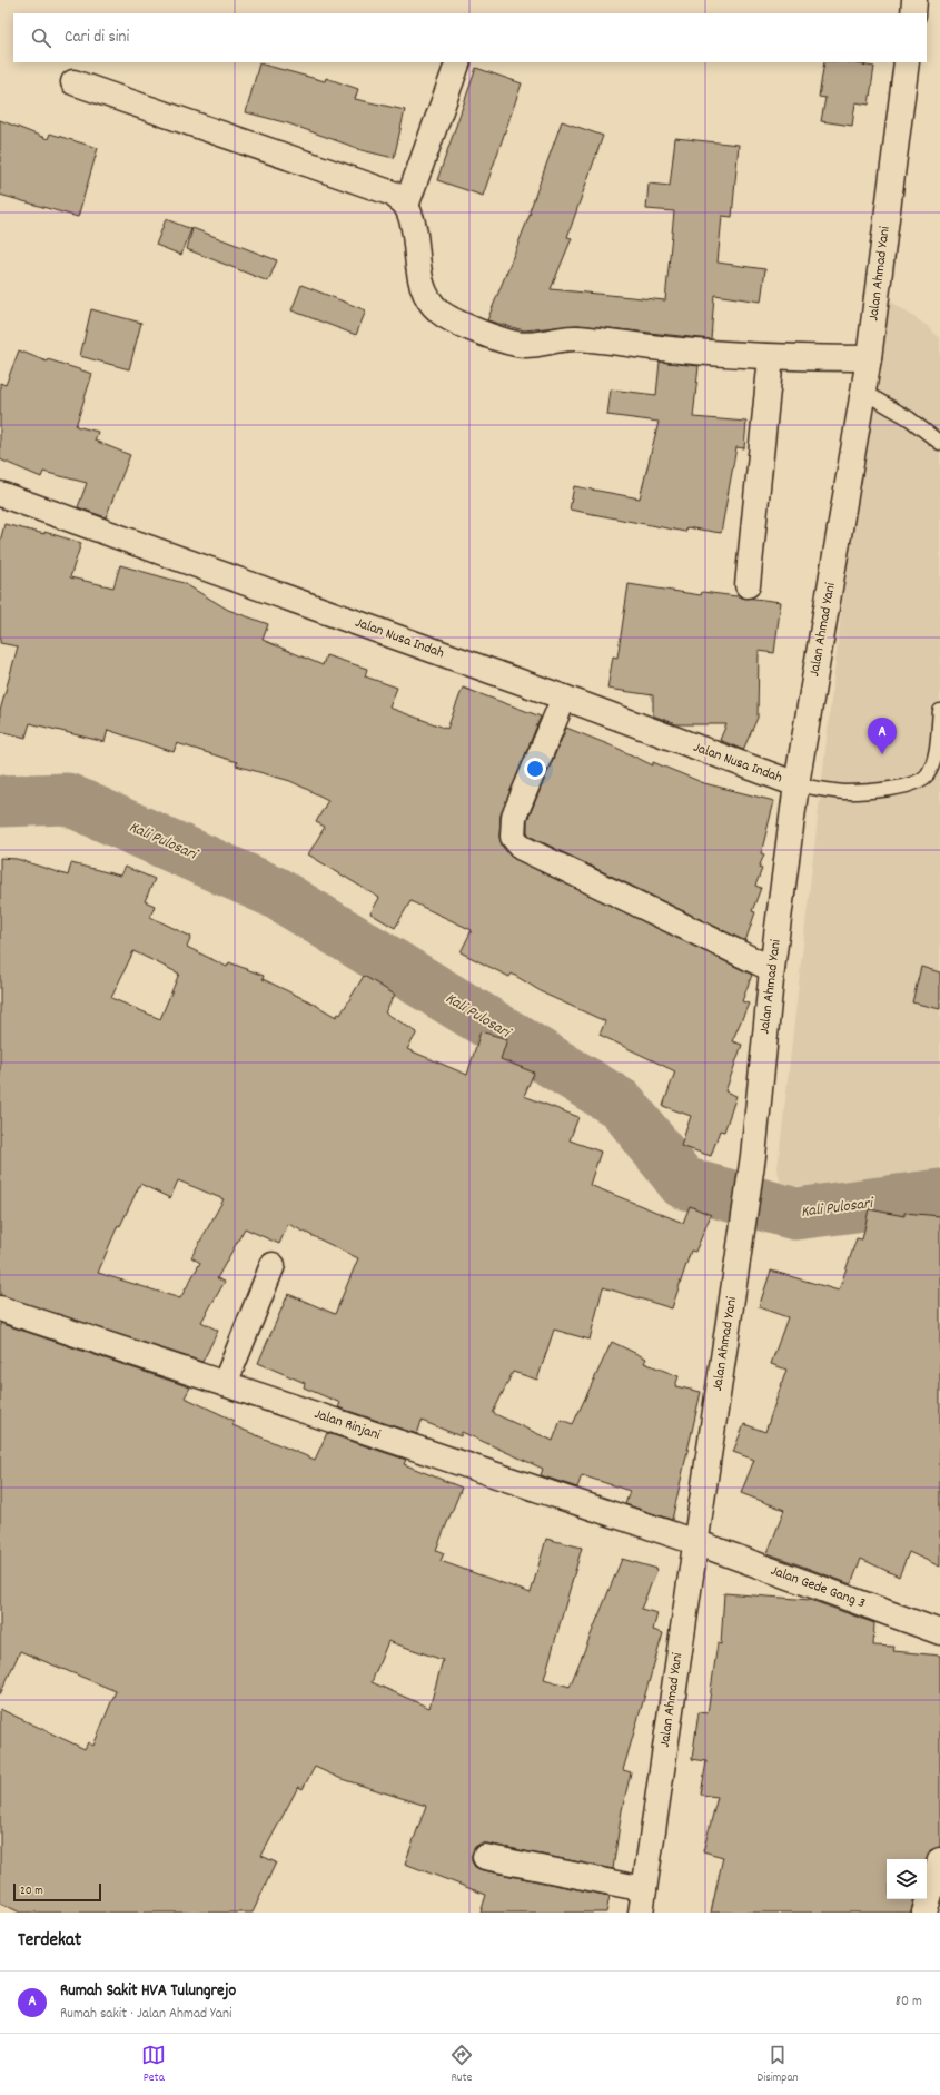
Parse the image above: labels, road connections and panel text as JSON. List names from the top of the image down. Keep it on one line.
{"streets":{"street":["Jalan Ahmad Yani","Jalan Nusa Indah","Jalan Rinjani","Jalan Gede Gang 3"]},"crossings":[["Jalan Ahmad Yani","Jalan Nusa Indah"],["Jalan Ahmad Yani","Jalan Rinjani"],["Jalan Ahmad Yani","Jalan Gede Gang 3"],["Jalan Rinjani","Jalan Gede Gang 3"]],"water":["Kali Pulosari"],"scale_bar":"20 m","page":{"search":"Cari di sini","pins":"A","scale":"20 m","heading":"Terdekat","list":[{"mark":"A","name":"Rumah Sakit HVA Tulungrejo","note":"Rumah sakit · Jalan Ahmad Yani","value":"80 m"}],"nav":["Peta","Rute","Disimpan"]}}
